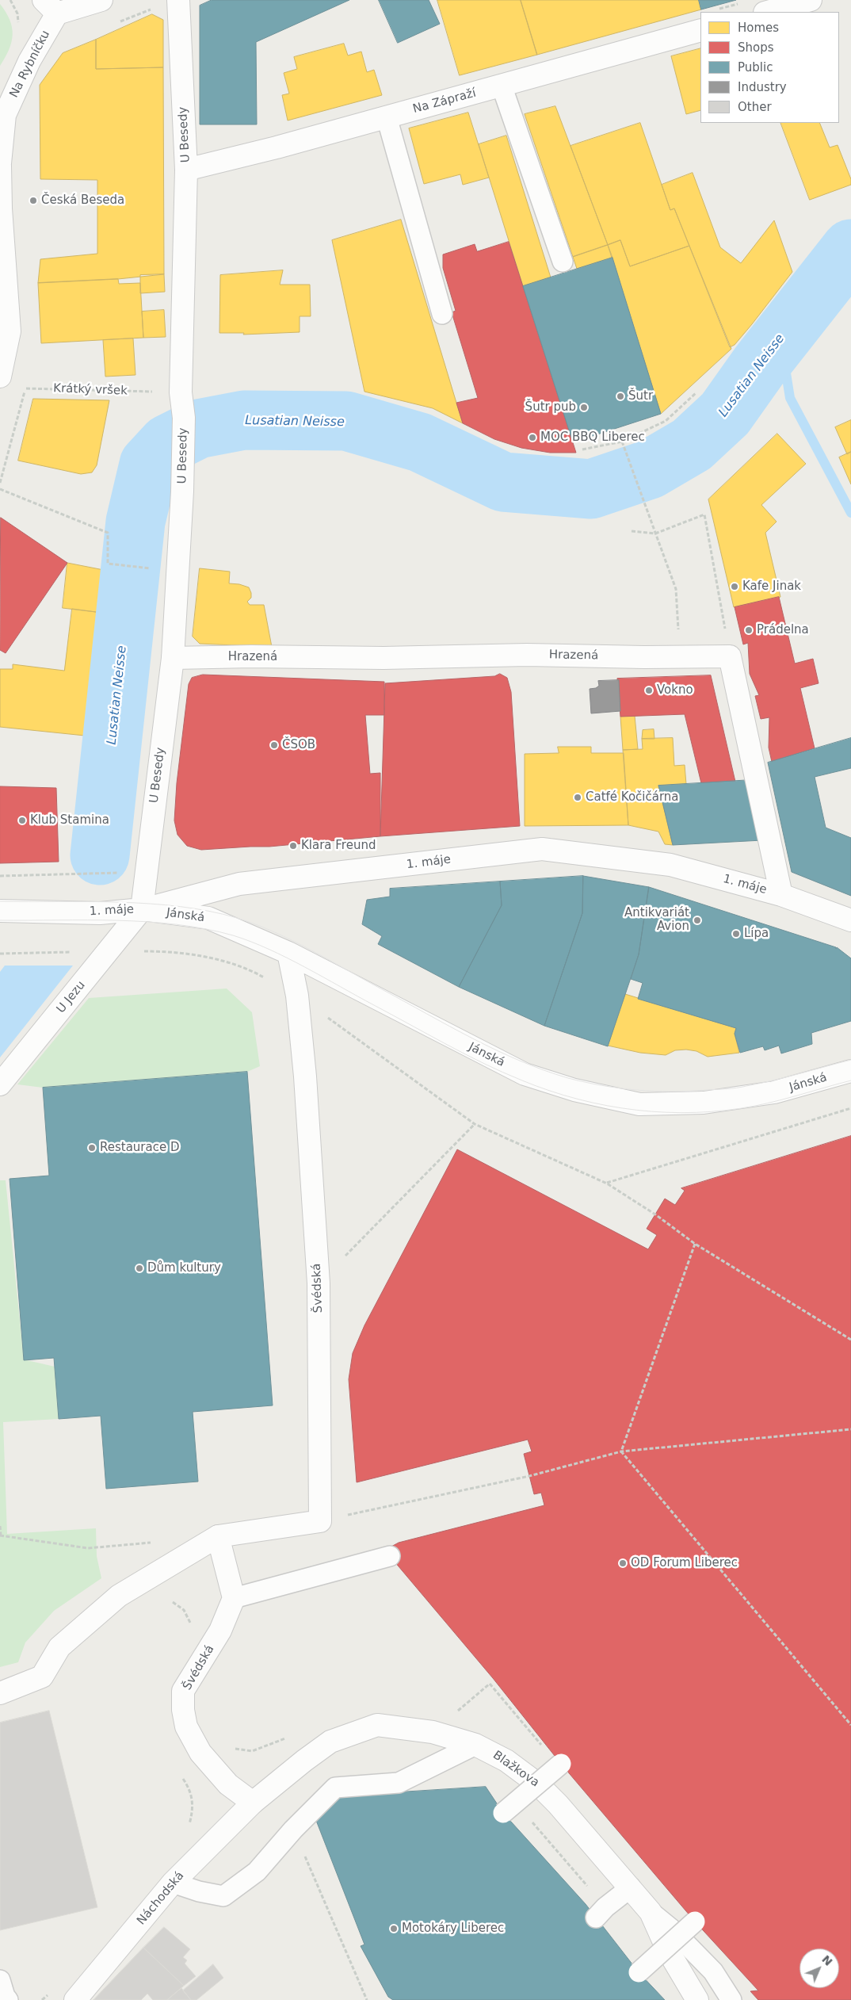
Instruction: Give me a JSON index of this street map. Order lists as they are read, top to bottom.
{
  "streets": {
    "street": [
      "Na Rybníčku",
      "Na Zápraží",
      "U Besedy",
      "Hrazená",
      "1. máje",
      "Jánská",
      "U Jezu",
      "Švédská",
      "Blažkova",
      "Náchodská"
    ],
    "path": ["Krátký vršek"]
  },
  "crossings": [
    ["Na Zápraží", "U Besedy"],
    ["U Besedy", "Krátký vršek"],
    ["U Besedy", "Hrazená"],
    ["U Besedy", "1. máje"],
    ["U Besedy", "Jánská"],
    ["U Besedy", "U Jezu"],
    ["1. máje", "Jánská"],
    ["1. máje", "U Jezu"],
    ["Jánská", "U Jezu"],
    ["Jánská", "Švédská"],
    ["Švédská", "Blažkova"],
    ["Švédská", "Náchodská"],
    ["Blažkova", "Náchodská"]
  ],
  "water": ["Lusatian Neisse"],
  "places": [
    "Česká Beseda",
    "Šutr",
    "Šutr pub",
    "MOC BBQ Liberec",
    "Kafe Jinak",
    "Prádelna",
    "Vokno",
    "ČSOB",
    "Catfé Kočičárna",
    "Klub Stamina",
    "Klara Freund",
    "Antikvariát Avion",
    "Lípa",
    "Restaurace D",
    "Dům kultury",
    "OD Forum Liberec",
    "Motokáry Liberec"
  ],
  "legend": [
    "Homes",
    "Shops",
    "Public",
    "Industry",
    "Other"
  ],
  "north": "top right"
}
